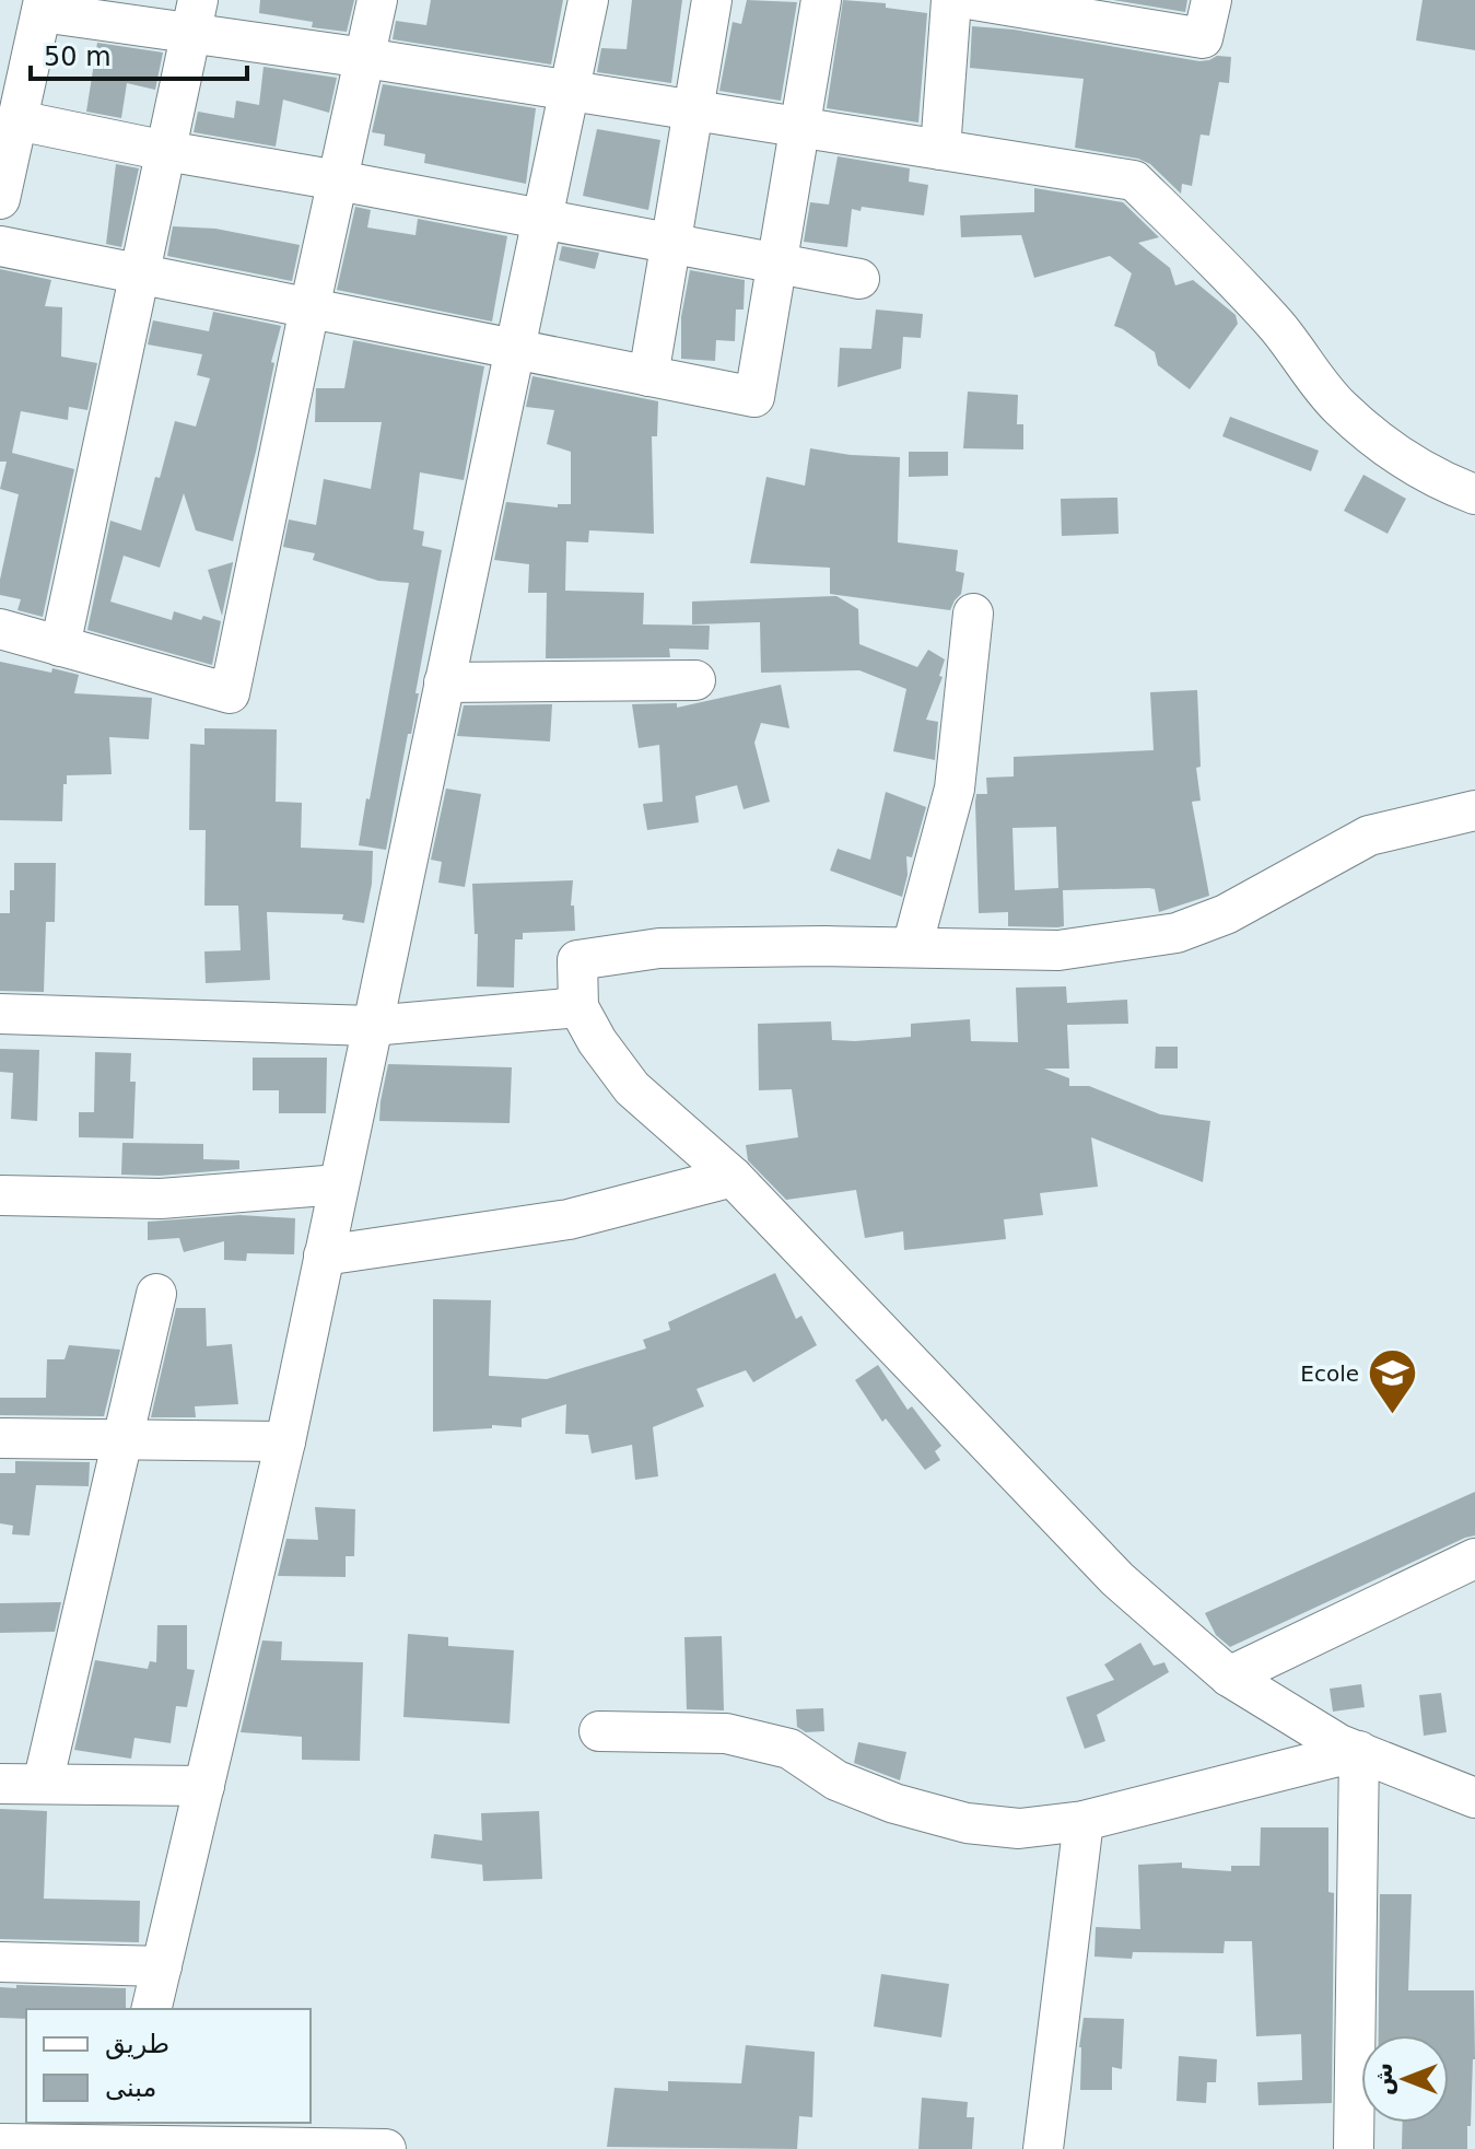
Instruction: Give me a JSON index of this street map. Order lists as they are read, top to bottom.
{
  "places": {
    "school or university": ["Ecole"]
  },
  "legend": ["طريق", "مبنى"],
  "scale_bar": "50 m",
  "north": "left"
}
